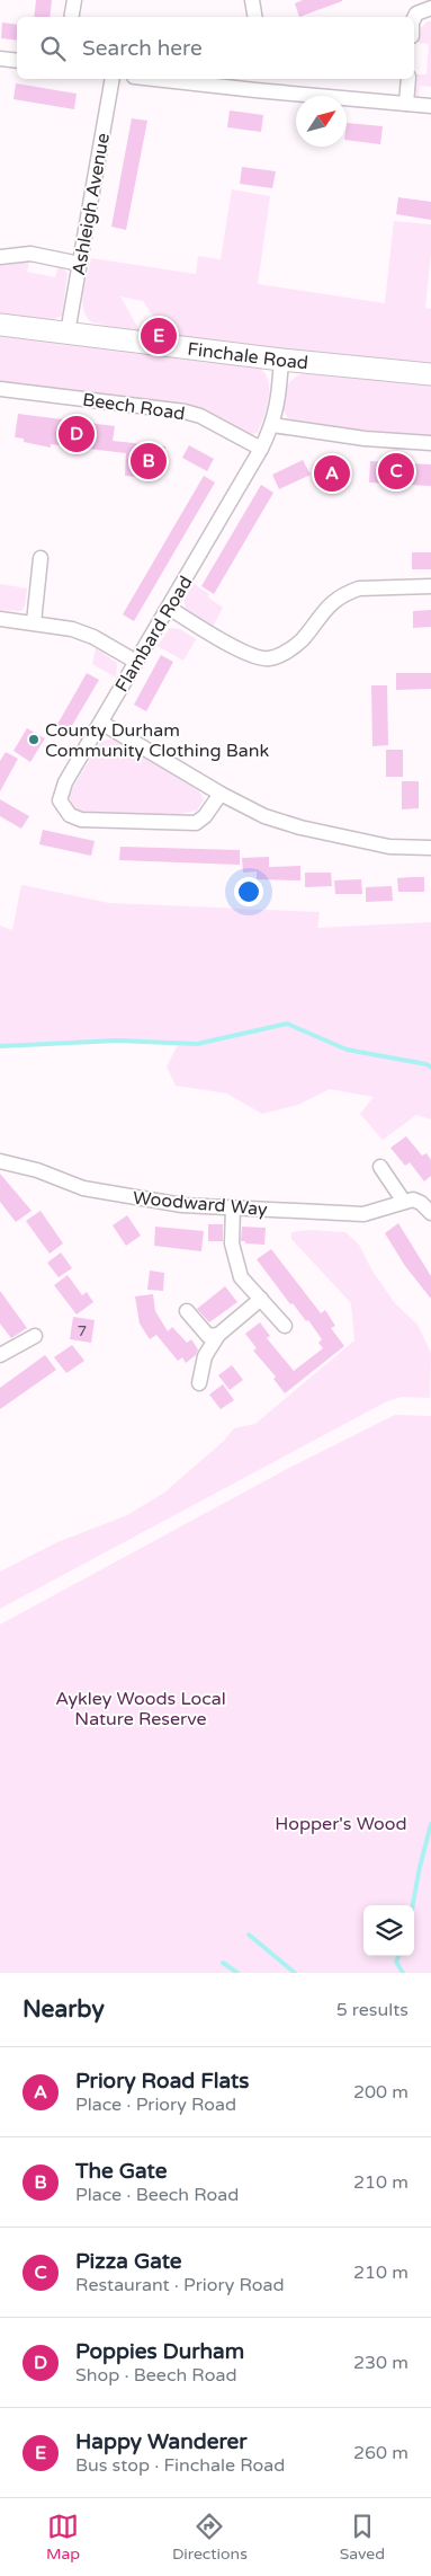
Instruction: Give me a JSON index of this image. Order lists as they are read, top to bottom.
{
  "streets": {
    "street": [
      "Ashleigh Avenue",
      "Finchale Road",
      "Beech Road",
      "Flambard Road",
      "Woodward Way"
    ]
  },
  "crossings": [
    ["Ashleigh Avenue", "Finchale Road"],
    ["Finchale Road", "Flambard Road"],
    ["Beech Road", "Flambard Road"]
  ],
  "parks": ["Aykley Woods Local Nature Reserve", "Hopper's Wood"],
  "places": ["County Durham Community Clothing Bank"],
  "house_numbers": ["7"],
  "north": "top right",
  "page": {
    "search": "Search here",
    "pins": [
      "E",
      "D",
      "B",
      "C",
      "A"
    ],
    "heading": ["Nearby", "5 results"],
    "list": [
      {
        "mark": "A",
        "name": "Priory Road Flats",
        "note": "Place · Priory Road",
        "value": "200 m"
      },
      {
        "mark": "B",
        "name": "The Gate",
        "note": "Place · Beech Road",
        "value": "210 m"
      },
      {
        "mark": "C",
        "name": "Pizza Gate",
        "note": "Restaurant · Priory Road",
        "value": "210 m"
      },
      {
        "mark": "D",
        "name": "Poppies Durham",
        "note": "Shop · Beech Road",
        "value": "230 m"
      },
      {
        "mark": "E",
        "name": "Happy Wanderer",
        "note": "Bus stop · Finchale Road",
        "value": "260 m"
      }
    ],
    "nav": ["Map", "Directions", "Saved"]
  }
}
